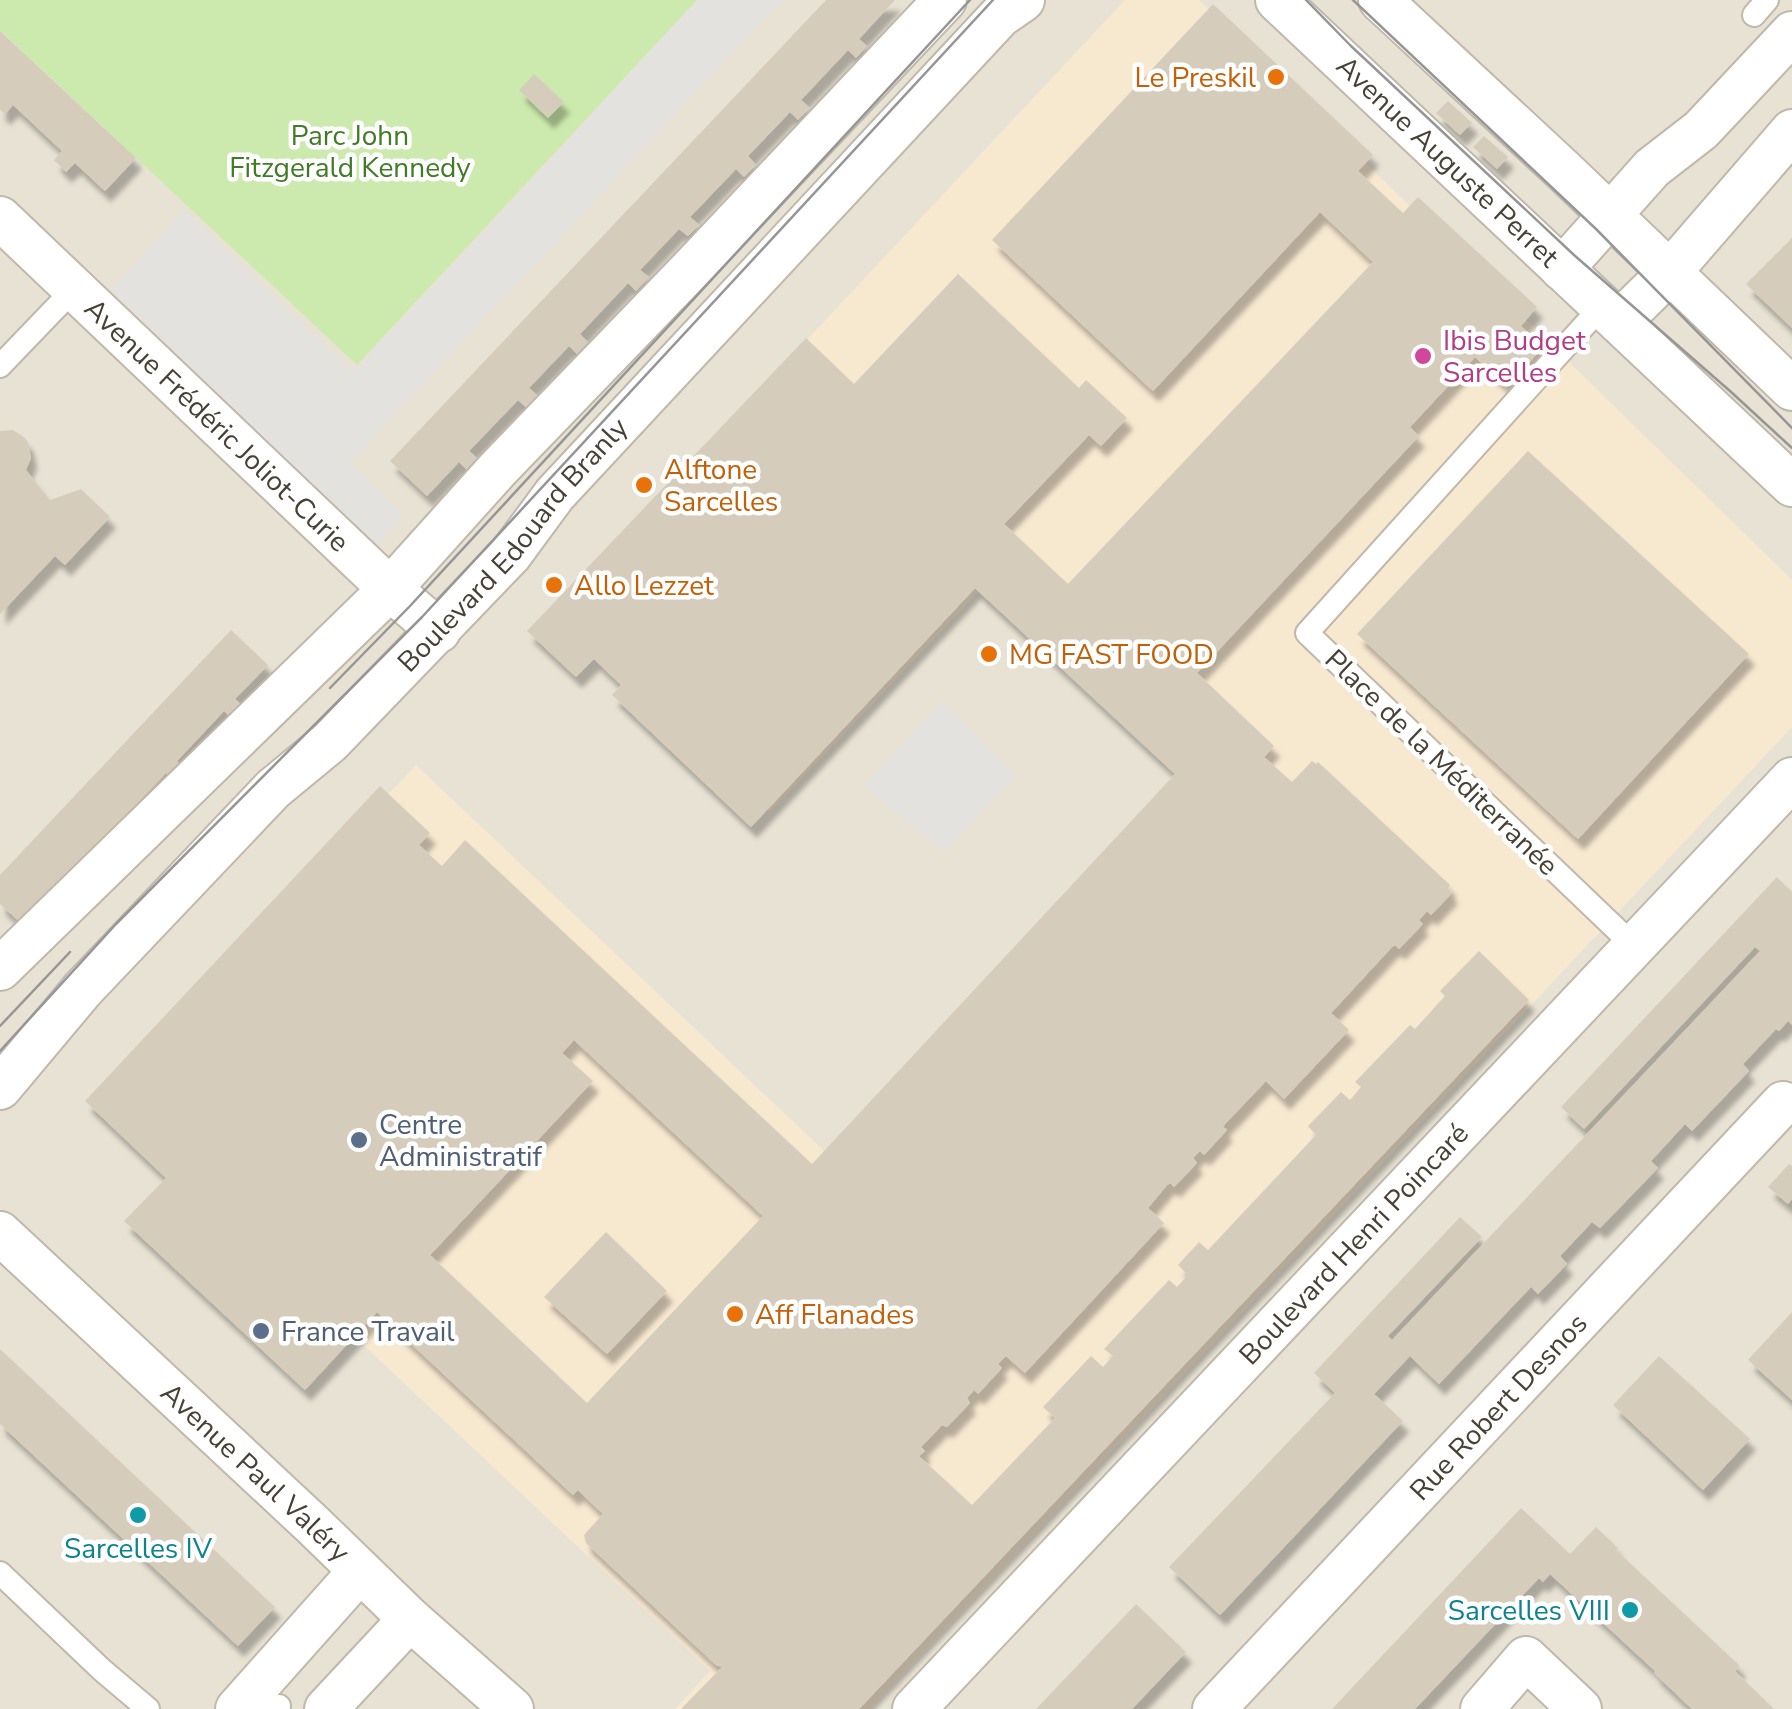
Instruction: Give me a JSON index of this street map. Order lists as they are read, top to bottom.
{
  "streets": {
    "street": [
      "Avenue Auguste Perret",
      "Avenue Frédéric Joliot-Curie",
      "Boulevard Edouard Branly",
      "Boulevard Henri Poincaré",
      "Rue Robert Desnos",
      "Avenue Paul Valéry"
    ],
    "lane": ["Place de la Méditerranée"]
  },
  "crossings": [
    ["Avenue Auguste Perret", "Place de la Méditerranée"],
    ["Avenue Frédéric Joliot-Curie", "Boulevard Edouard Branly"],
    ["Place de la Méditerranée", "Boulevard Henri Poincaré"]
  ],
  "parks": ["Parc John Fitzgerald Kennedy"],
  "places": [
    "Le Preskil",
    "Ibis Budget Sarcelles",
    "Alftone Sarcelles",
    "Allo Lezzet",
    "MG FAST FOOD",
    "Centre Administratif",
    "Aff Flanades",
    "France Travail",
    "Sarcelles IV",
    "Sarcelles VIII"
  ]
}
